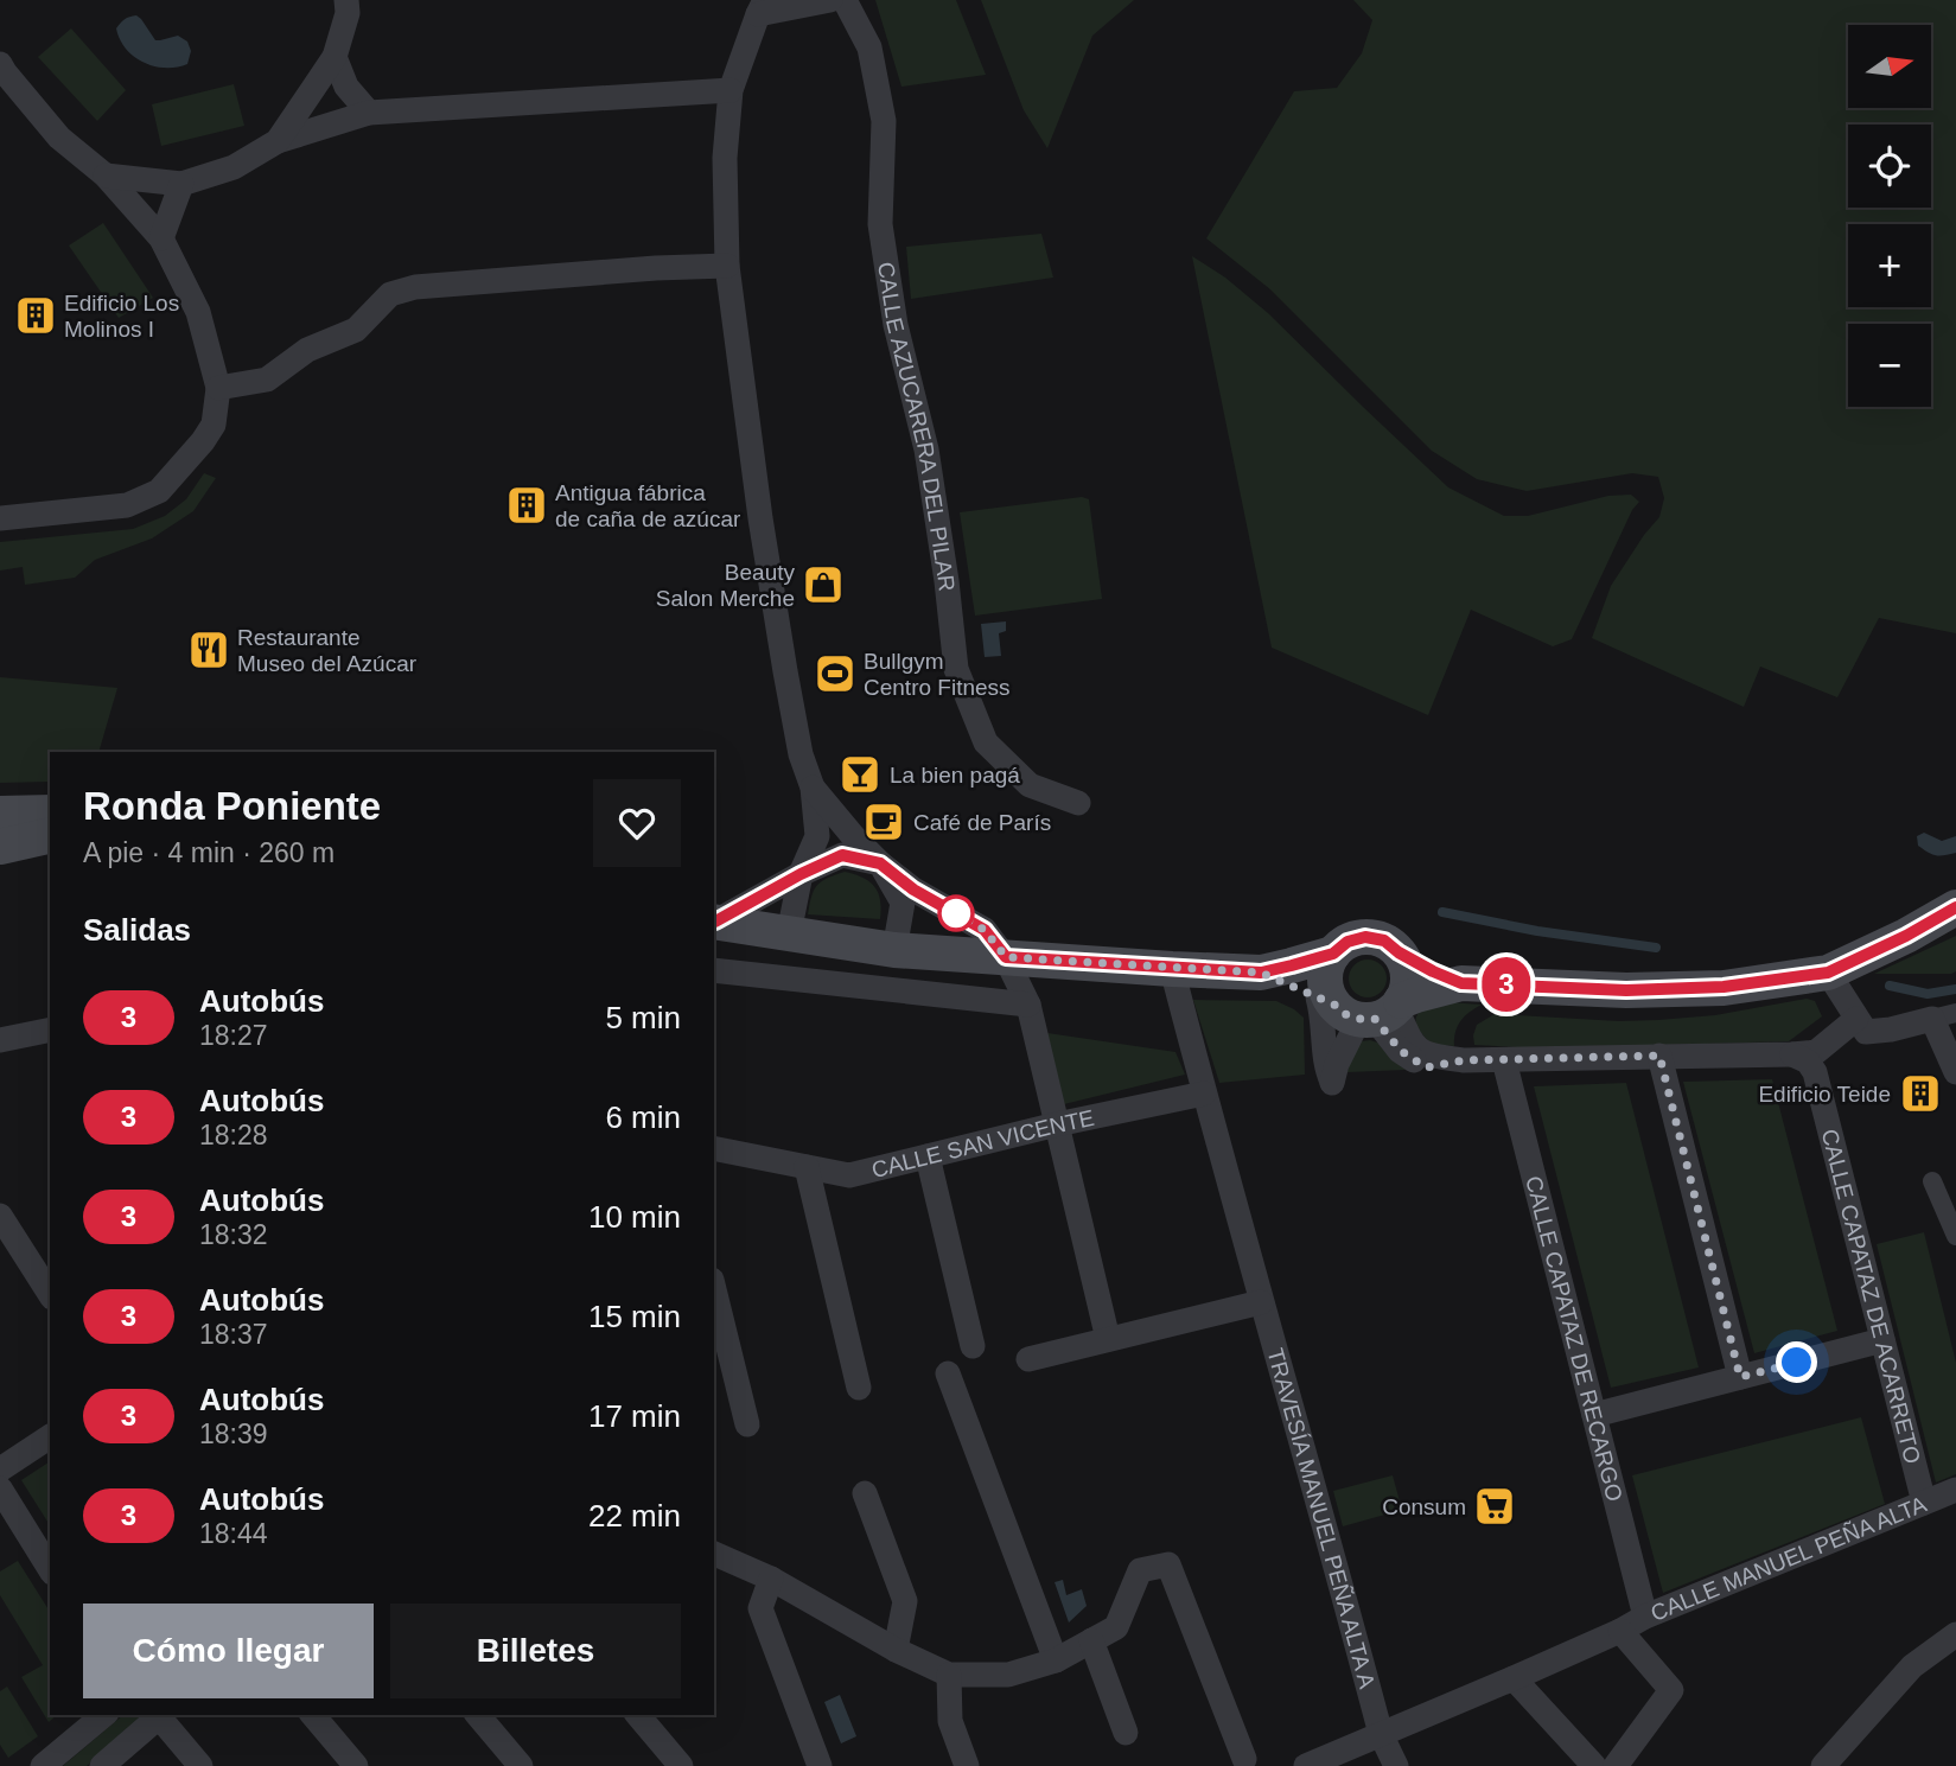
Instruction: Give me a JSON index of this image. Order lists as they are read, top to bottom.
{
  "streets": {
    "street": [
      "CALLE AZUCARERA DEL PILAR",
      "CALLE SAN VICENTE",
      "CALLE CAPATAZ DE ACARRETO",
      "CALLE CAPATAZ DE RECARGO",
      "TRAVESÍA MANUEL PEÑA ALTA A",
      "CALLE MANUEL PEÑA ALTA"
    ]
  },
  "crossings": [
    ["CALLE SAN VICENTE", "TRAVESÍA MANUEL PEÑA ALTA A"],
    ["CALLE CAPATAZ DE ACARRETO", "CALLE MANUEL PEÑA ALTA"],
    ["CALLE CAPATAZ DE RECARGO", "CALLE MANUEL PEÑA ALTA"],
    ["TRAVESÍA MANUEL PEÑA ALTA A", "CALLE MANUEL PEÑA ALTA"]
  ],
  "places": {
    "building": ["Edificio Los Molinos I", "Antigua fábrica de caña de azúcar", "Edificio Teide"],
    "shop": ["Beauty Salon Merche"],
    "restaurant": ["Restaurante Museo del Azúcar"],
    "sports": ["Bullgym Centro Fitness"],
    "bar": ["La bien pagá"],
    "cafe": ["Café de París"],
    "supermarket": ["Consum"]
  },
  "lines": ["bus line 3"],
  "north": "right",
  "page": {
    "on_map": "3",
    "map_buttons": ["+", "−"],
    "heading": [
      ["Ronda Poniente", "A pie · 4 min · 260 m"],
      "Salidas"
    ],
    "list": [
      {
        "mark": "3",
        "name": "Autobús",
        "note": "18:27",
        "value": "5 min"
      },
      {
        "mark": "3",
        "name": "Autobús",
        "note": "18:28",
        "value": "6 min"
      },
      {
        "mark": "3",
        "name": "Autobús",
        "note": "18:32",
        "value": "10 min"
      },
      {
        "mark": "3",
        "name": "Autobús",
        "note": "18:37",
        "value": "15 min"
      },
      {
        "mark": "3",
        "name": "Autobús",
        "note": "18:39",
        "value": "17 min"
      },
      {
        "mark": "3",
        "name": "Autobús",
        "note": "18:44",
        "value": "22 min"
      }
    ],
    "buttons": ["Cómo llegar", "Billetes"]
  }
}
